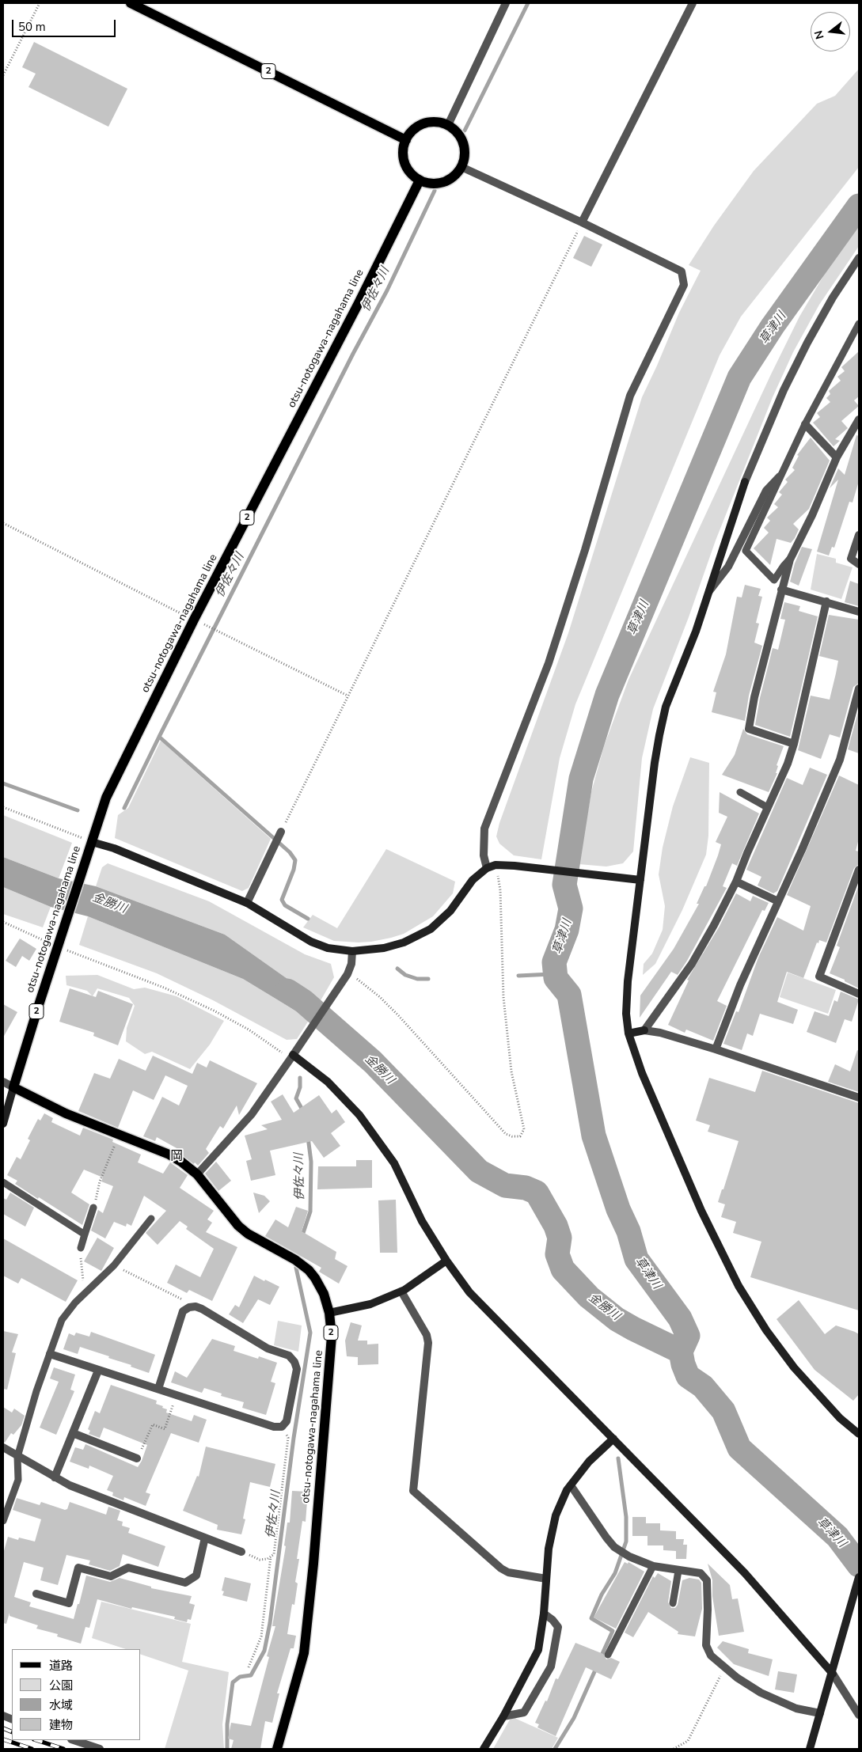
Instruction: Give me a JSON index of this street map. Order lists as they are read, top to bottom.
{
  "streets": {
    "main road": ["2", "otsu-notogawa-nagahama line"]
  },
  "crossings": [
    ["2", "otsu-notogawa-nagahama line"]
  ],
  "districts": ["岡"],
  "water": ["伊佐々川", "草津川", "金勝川"],
  "legend": [
    "道路",
    "公園",
    "水域",
    "建物"
  ],
  "scale_bar": "50 m",
  "north": "left"
}
